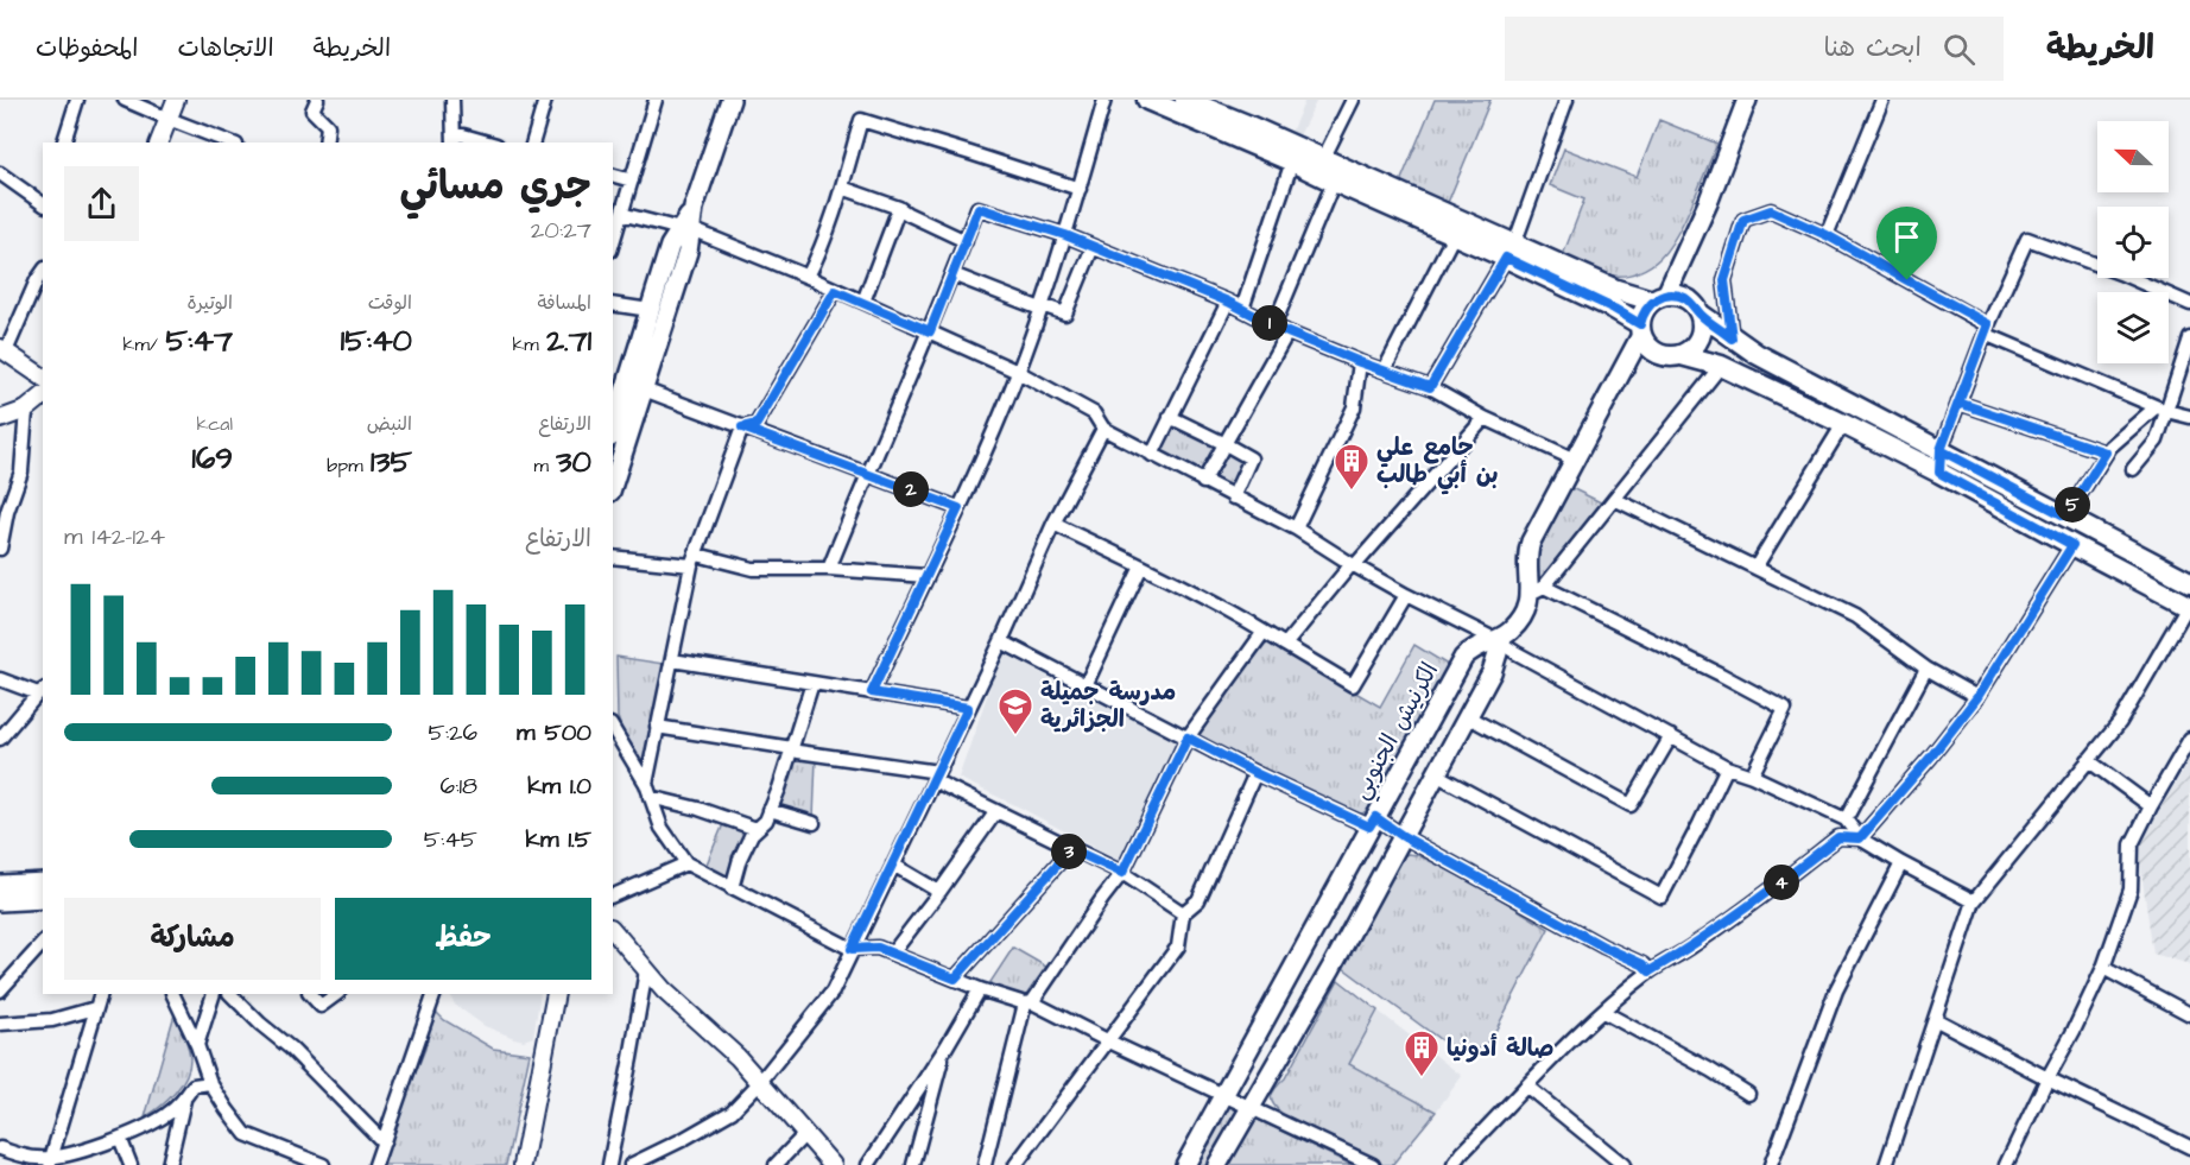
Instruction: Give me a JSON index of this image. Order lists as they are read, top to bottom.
{
  "streets": {
    "main road": ["الكرنيش الجنوبي"]
  },
  "places": {
    "building": ["جامع علي بن أبي طالب", "صالة أدونيا"],
    "school or university": ["مدرسة جميلة الجزائرية"]
  },
  "north": "left",
  "page": {
    "header": "الخريطة",
    "search": "ابحث هنا",
    "nav": ["الخريطة", "الاتجاهات", "المحفوظات"],
    "heading": ["جري مسائي", "20:27"],
    "stats": [
      ["المسافة", "2.71 km"],
      ["الوقت", "15:40"],
      ["الوتيرة", "5:47 /km"],
      ["الارتفاع", "30 m"],
      ["النبض", "135 bpm"],
      ["kcal", "169"]
    ],
    "pins": [
      "1",
      "2",
      "5",
      "3",
      "4"
    ],
    "chart": ["الارتفاع", "124–142 m"],
    "list": [
      {
        "name": "500 m",
        "note": "5:26"
      },
      {
        "name": "1.0 km",
        "note": "6:18"
      },
      {
        "name": "1.5 km",
        "note": "5:45"
      }
    ],
    "buttons": ["حفظ", "مشاركة"]
  }
}
